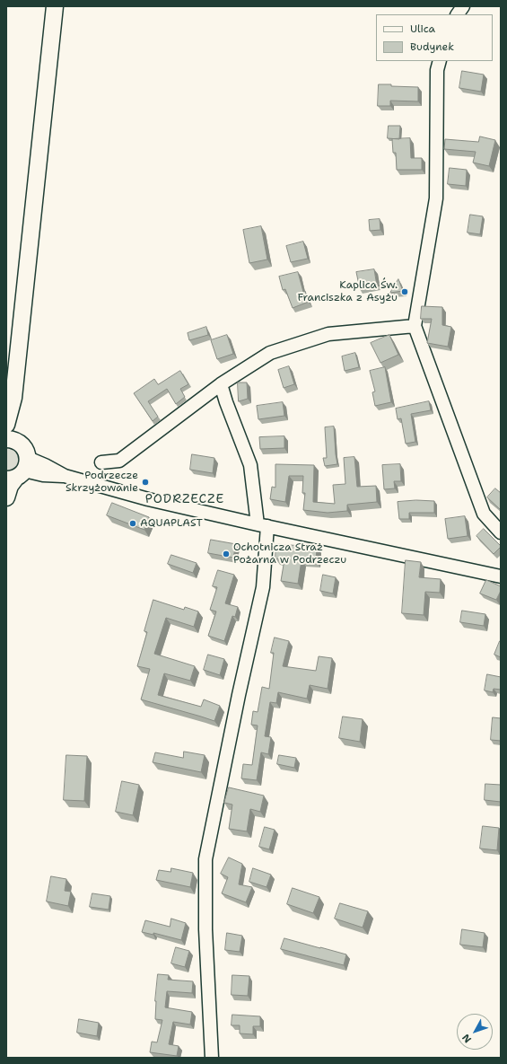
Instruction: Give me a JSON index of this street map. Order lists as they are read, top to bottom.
{
  "districts": ["PODRZECZE"],
  "places": [
    "Kaplica Św. Franciszka z Asyżu",
    "Podrzecze Skrzyżowanie",
    "AQUAPLAST",
    "Ochotnicza Straż Pożarna w Podrzeczu"
  ],
  "legend": ["Ulica", "Budynek"],
  "north": "bottom left"
}
